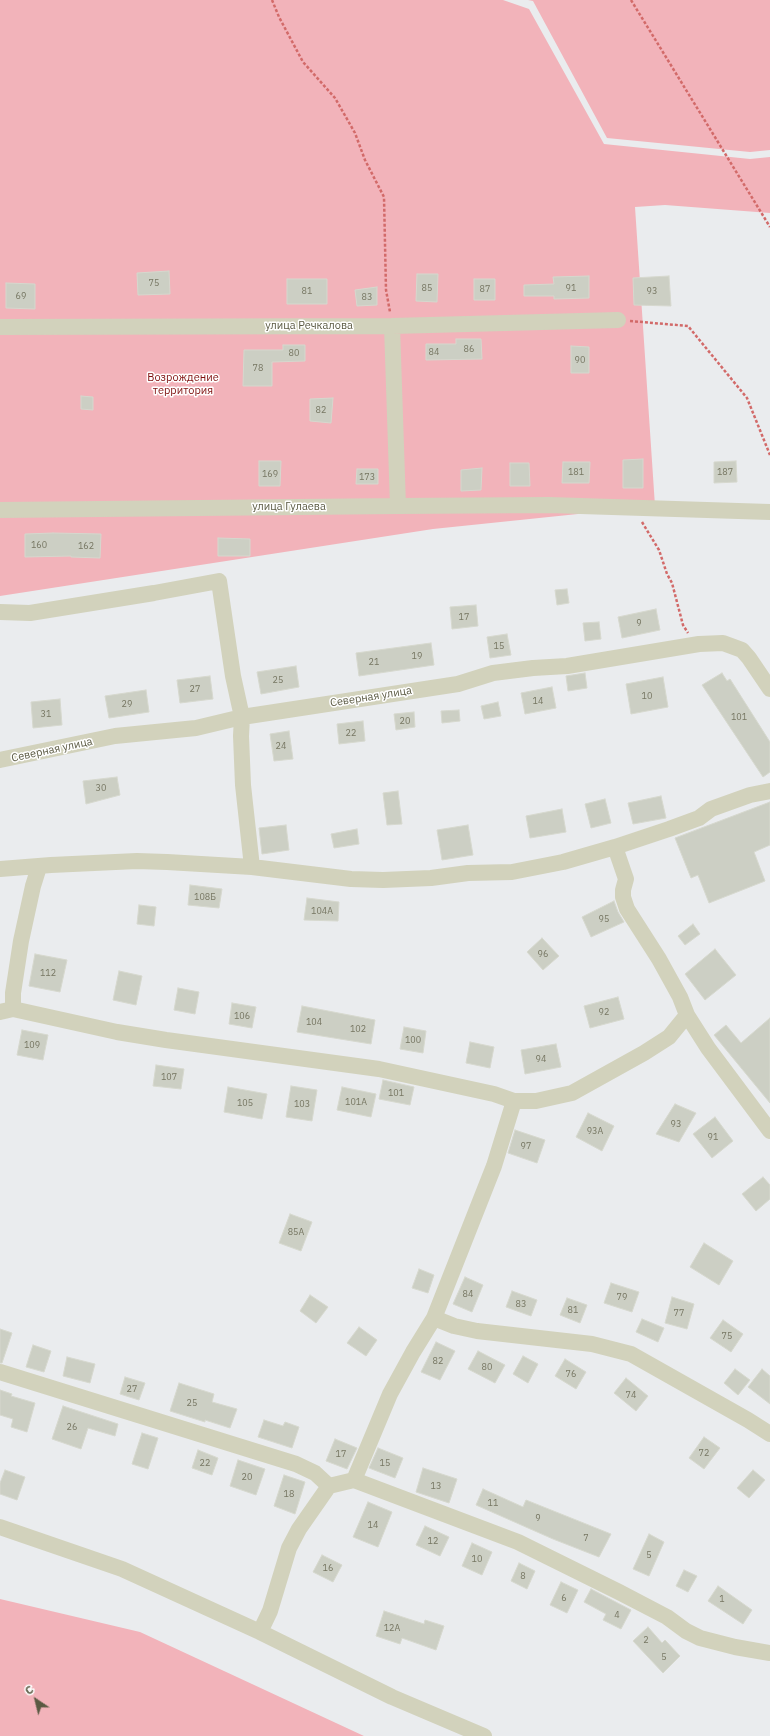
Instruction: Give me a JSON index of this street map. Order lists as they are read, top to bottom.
{
  "streets": {
    "street": ["улица Речкалова", "улица Гулаева", "Северная улица"]
  },
  "parks": ["Возрождение территория"],
  "house_numbers": [
    "75",
    "85",
    "91",
    "87",
    "81",
    "93",
    "69",
    "83",
    "86",
    "84",
    "80",
    "90",
    "78",
    "82",
    "181",
    "187",
    "169",
    "173",
    "160",
    "162",
    "17",
    "9",
    "15",
    "19",
    "21",
    "25",
    "27",
    "10",
    "14",
    "29",
    "31",
    "101",
    "20",
    "22",
    "24",
    "30",
    "108Б",
    "104А",
    "95",
    "96",
    "112",
    "92",
    "106",
    "104",
    "102",
    "100",
    "109",
    "94",
    "107",
    "101",
    "101А",
    "105",
    "103",
    "93",
    "93А",
    "91",
    "97",
    "85А",
    "84",
    "79",
    "83",
    "81",
    "77",
    "75",
    "82",
    "80",
    "76",
    "27",
    "74",
    "25",
    "26",
    "72",
    "17",
    "22",
    "15",
    "20",
    "13",
    "18",
    "11",
    "9",
    "14",
    "7",
    "12",
    "5",
    "10",
    "16",
    "8",
    "6",
    "1",
    "4",
    "12А",
    "2",
    "5"
  ],
  "north": "top left"
}
